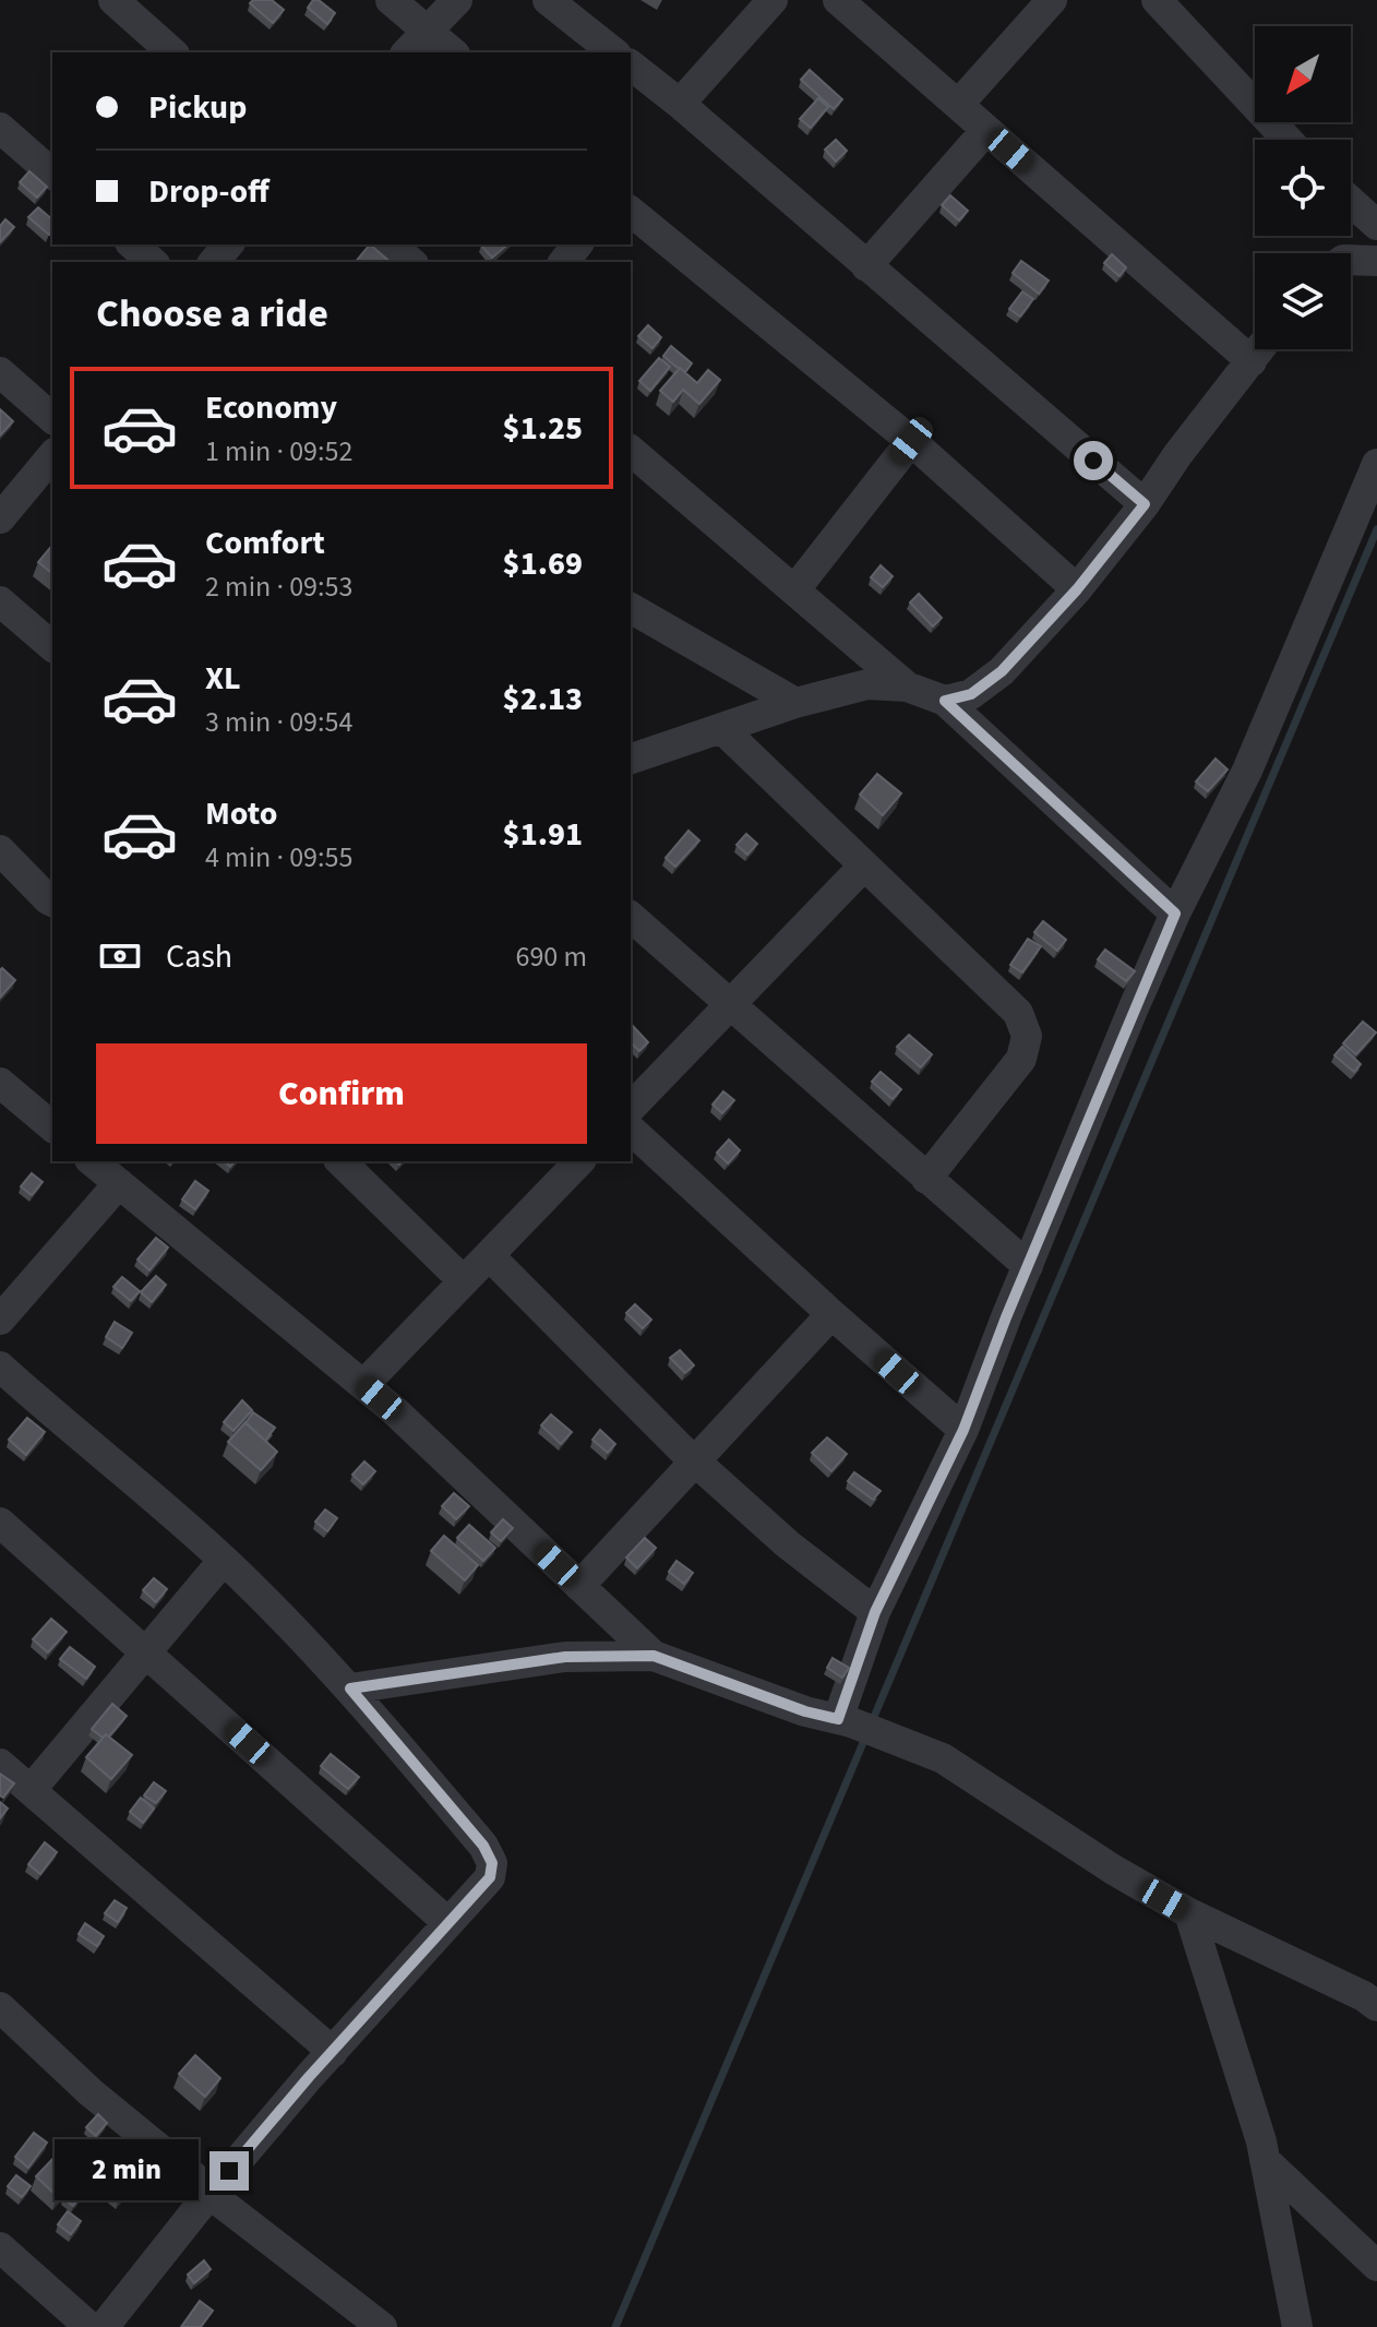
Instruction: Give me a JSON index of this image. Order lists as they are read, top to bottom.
{
  "north": "bottom left",
  "page": {
    "banner": ["Pickup", "Drop-off"],
    "heading": "Choose a ride",
    "list": [
      {
        "name": "Economy",
        "note": "1 min · 09:52",
        "value": "$1.25"
      },
      {
        "name": "Comfort",
        "note": "2 min · 09:53",
        "value": "$1.69"
      },
      {
        "name": "XL",
        "note": "3 min · 09:54",
        "value": "$2.13"
      },
      {
        "name": "Moto",
        "note": "4 min · 09:55",
        "value": "$1.91"
      }
    ],
    "pay": ["Cash", "690 m"],
    "buttons": "Confirm",
    "bubble": "2 min"
  }
}
